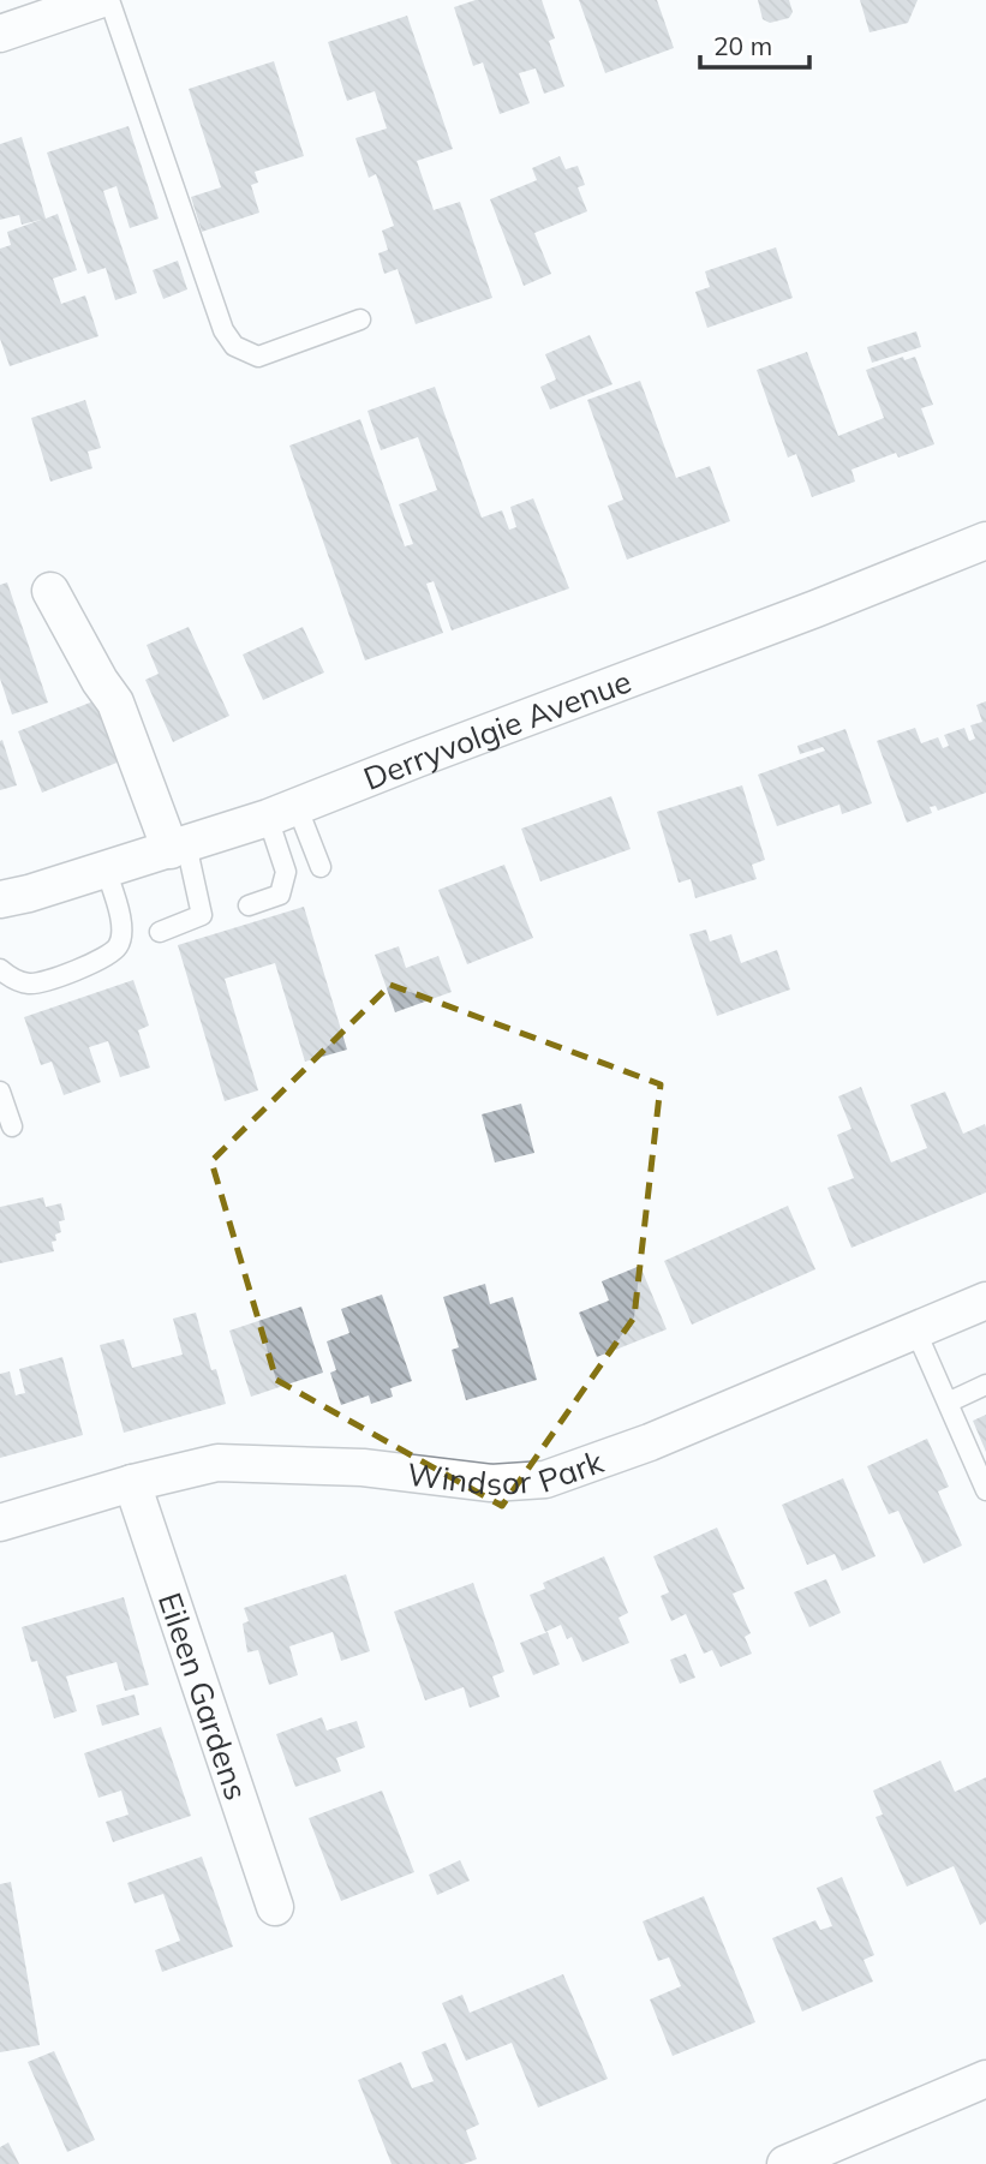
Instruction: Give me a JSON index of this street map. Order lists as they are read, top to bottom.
{
  "streets": {
    "street": ["Derryvolgie Avenue", "Windsor Park", "Eileen Gardens"]
  },
  "crossings": [
    ["Windsor Park", "Eileen Gardens"]
  ],
  "scale_bar": "20 m"
}
